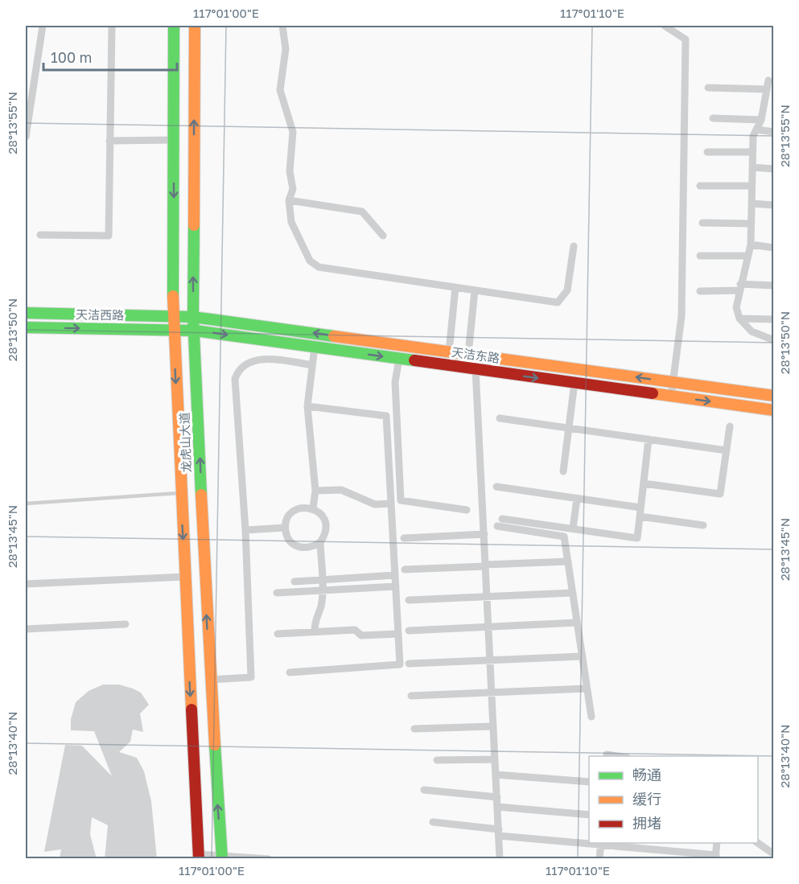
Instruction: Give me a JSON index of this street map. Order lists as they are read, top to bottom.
{
  "streets": {
    "main road": ["天洁西路", "天洁东路", "龙虎山大道"]
  },
  "crossings": [
    ["天洁西路", "天洁东路"],
    ["天洁西路", "龙虎山大道"],
    ["天洁东路", "龙虎山大道"]
  ],
  "legend": ["畅通", "缓行", "拥堵"],
  "scale_bar": "100 m",
  "coordinates": [
    "117°01'00\"E",
    "117°01'10\"E",
    "28°13'55\"N",
    "28°13'50\"N",
    "28°13'45\"N",
    "28°13'40\"N"
  ]
}
